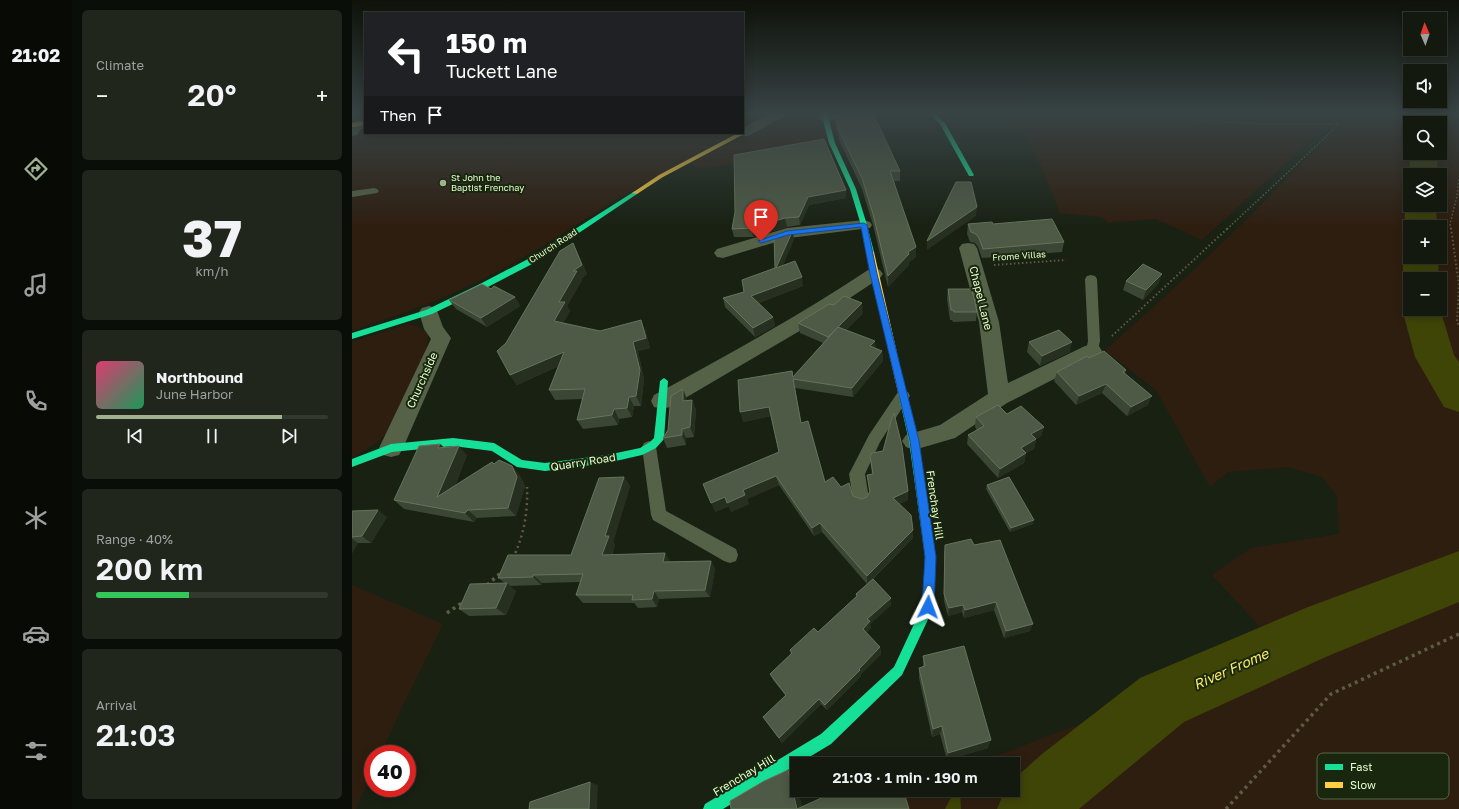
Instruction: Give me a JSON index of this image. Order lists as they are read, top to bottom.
{
  "streets": {
    "street": [
      "Church Road",
      "Chapel Lane",
      "Churchside",
      "Quarry Road",
      "Frenchay Hill"
    ],
    "path": ["Frome Villas"]
  },
  "crossings": [
    ["Church Road", "Churchside"],
    ["Frome Villas", "Chapel Lane"],
    ["Churchside", "Quarry Road"]
  ],
  "water": ["River Frome"],
  "places": ["St John the Baptist Frenchay"],
  "legend": ["Fast", "Slow"],
  "north": "top",
  "page": {
    "tabs": "21:02",
    "tile": [
      "Climate",
      ["37", "km/h"],
      ["Range · 40%", "200 km"],
      ["Arrival", "21:03"]
    ],
    "map_buttons": ["+", "−"],
    "turn": ["150 m", "Tuckett Lane"],
    "heat": ["−", "20°", "+"],
    "then": "Then",
    "song": ["Northbound", "June Harbor"],
    "limit": "40",
    "trip": "21:03 · 1 min · 190 m"
  }
}
